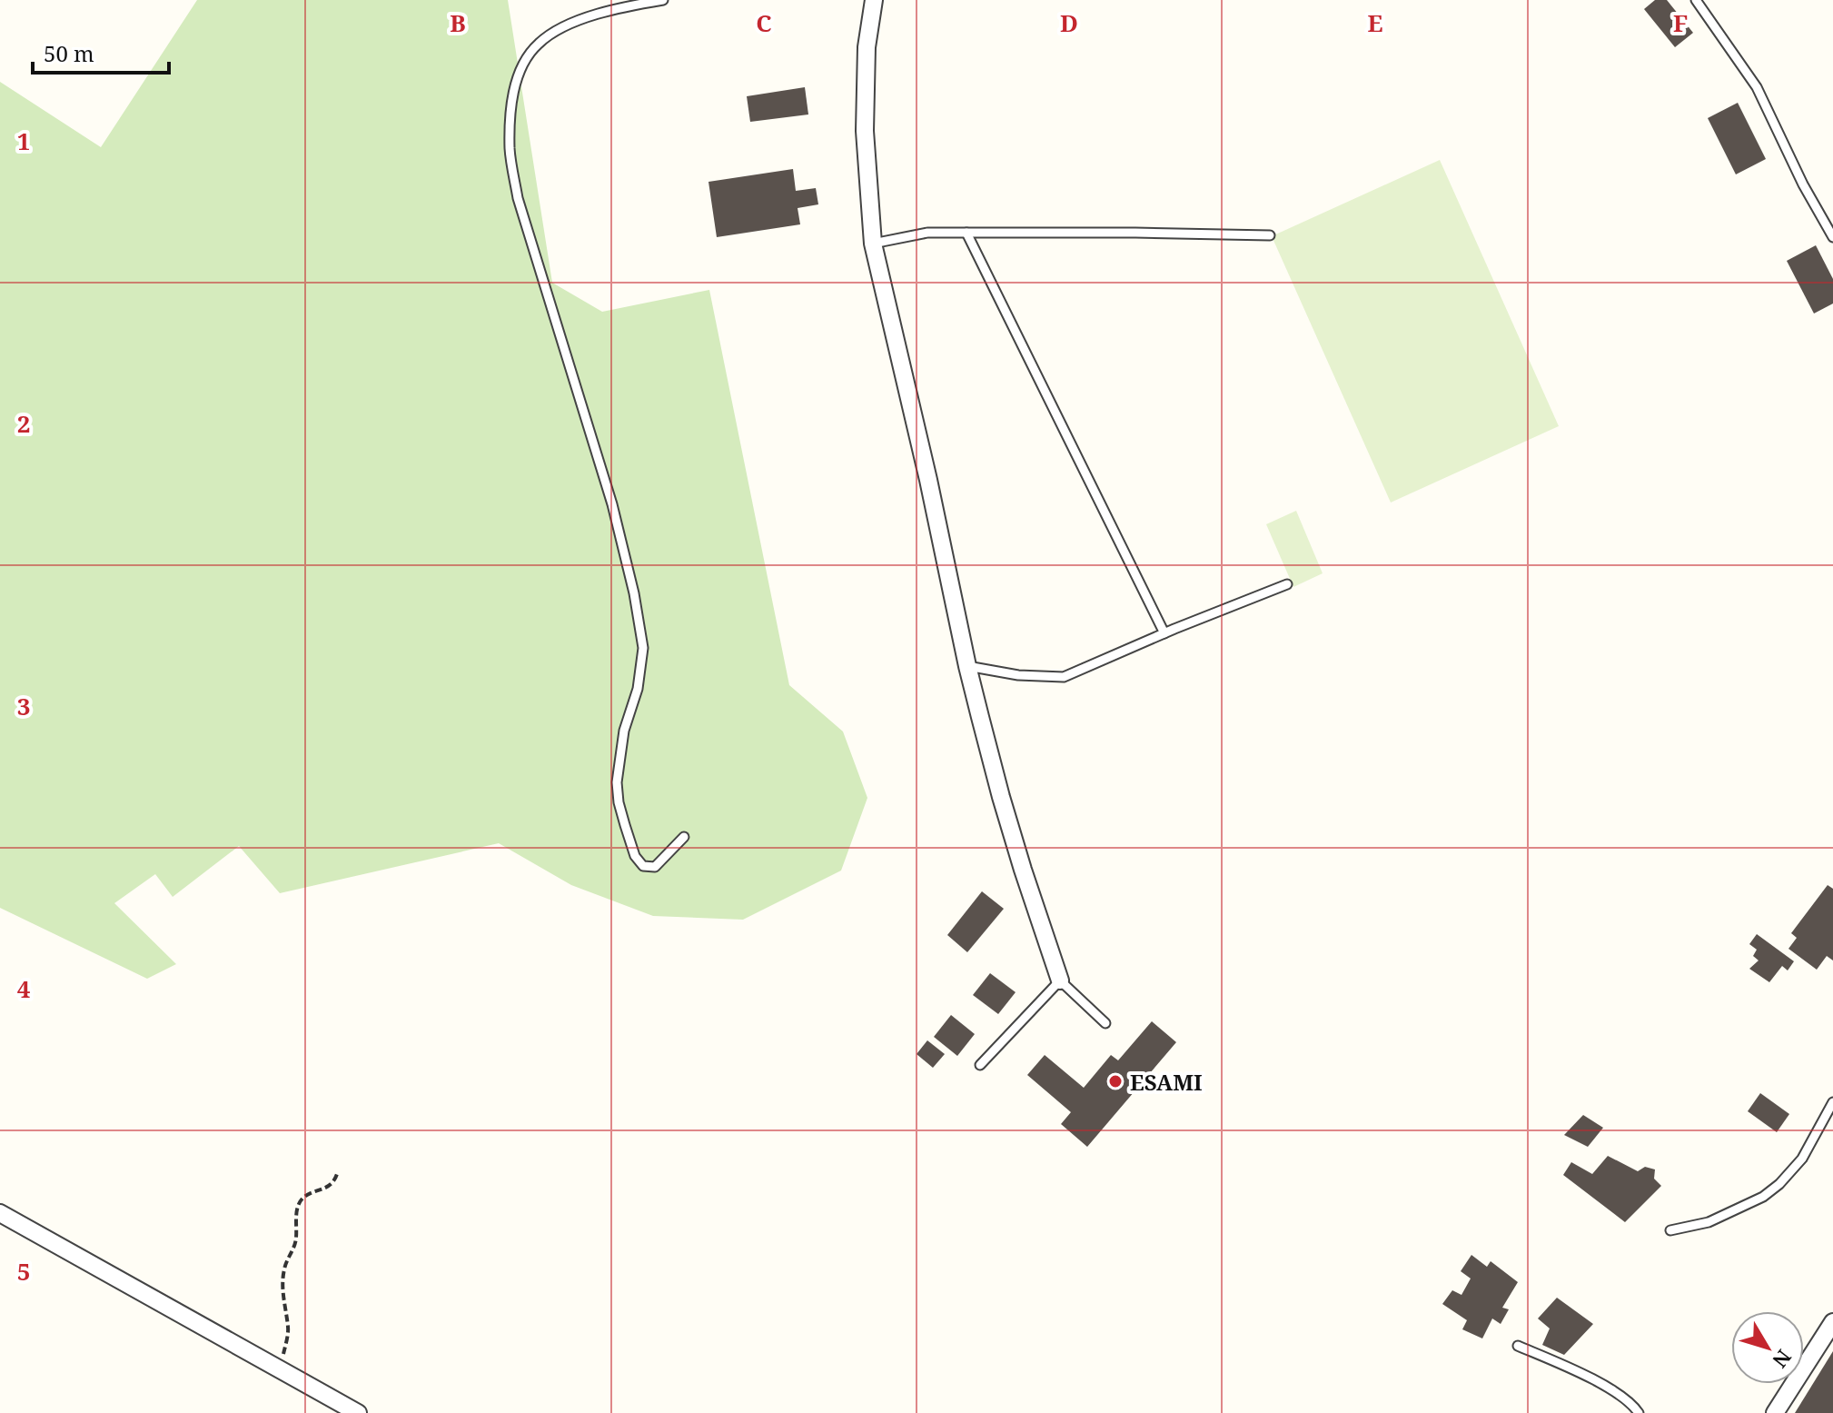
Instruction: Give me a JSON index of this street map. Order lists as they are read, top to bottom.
{
  "places": ["ESAMI"],
  "scale_bar": "50 m",
  "north": "bottom right",
  "grid": {
    "columns": [
      "B",
      "C",
      "D",
      "E",
      "F"
    ],
    "rows": [
      "1",
      "2",
      "3",
      "4",
      "5"
    ]
  }
}
